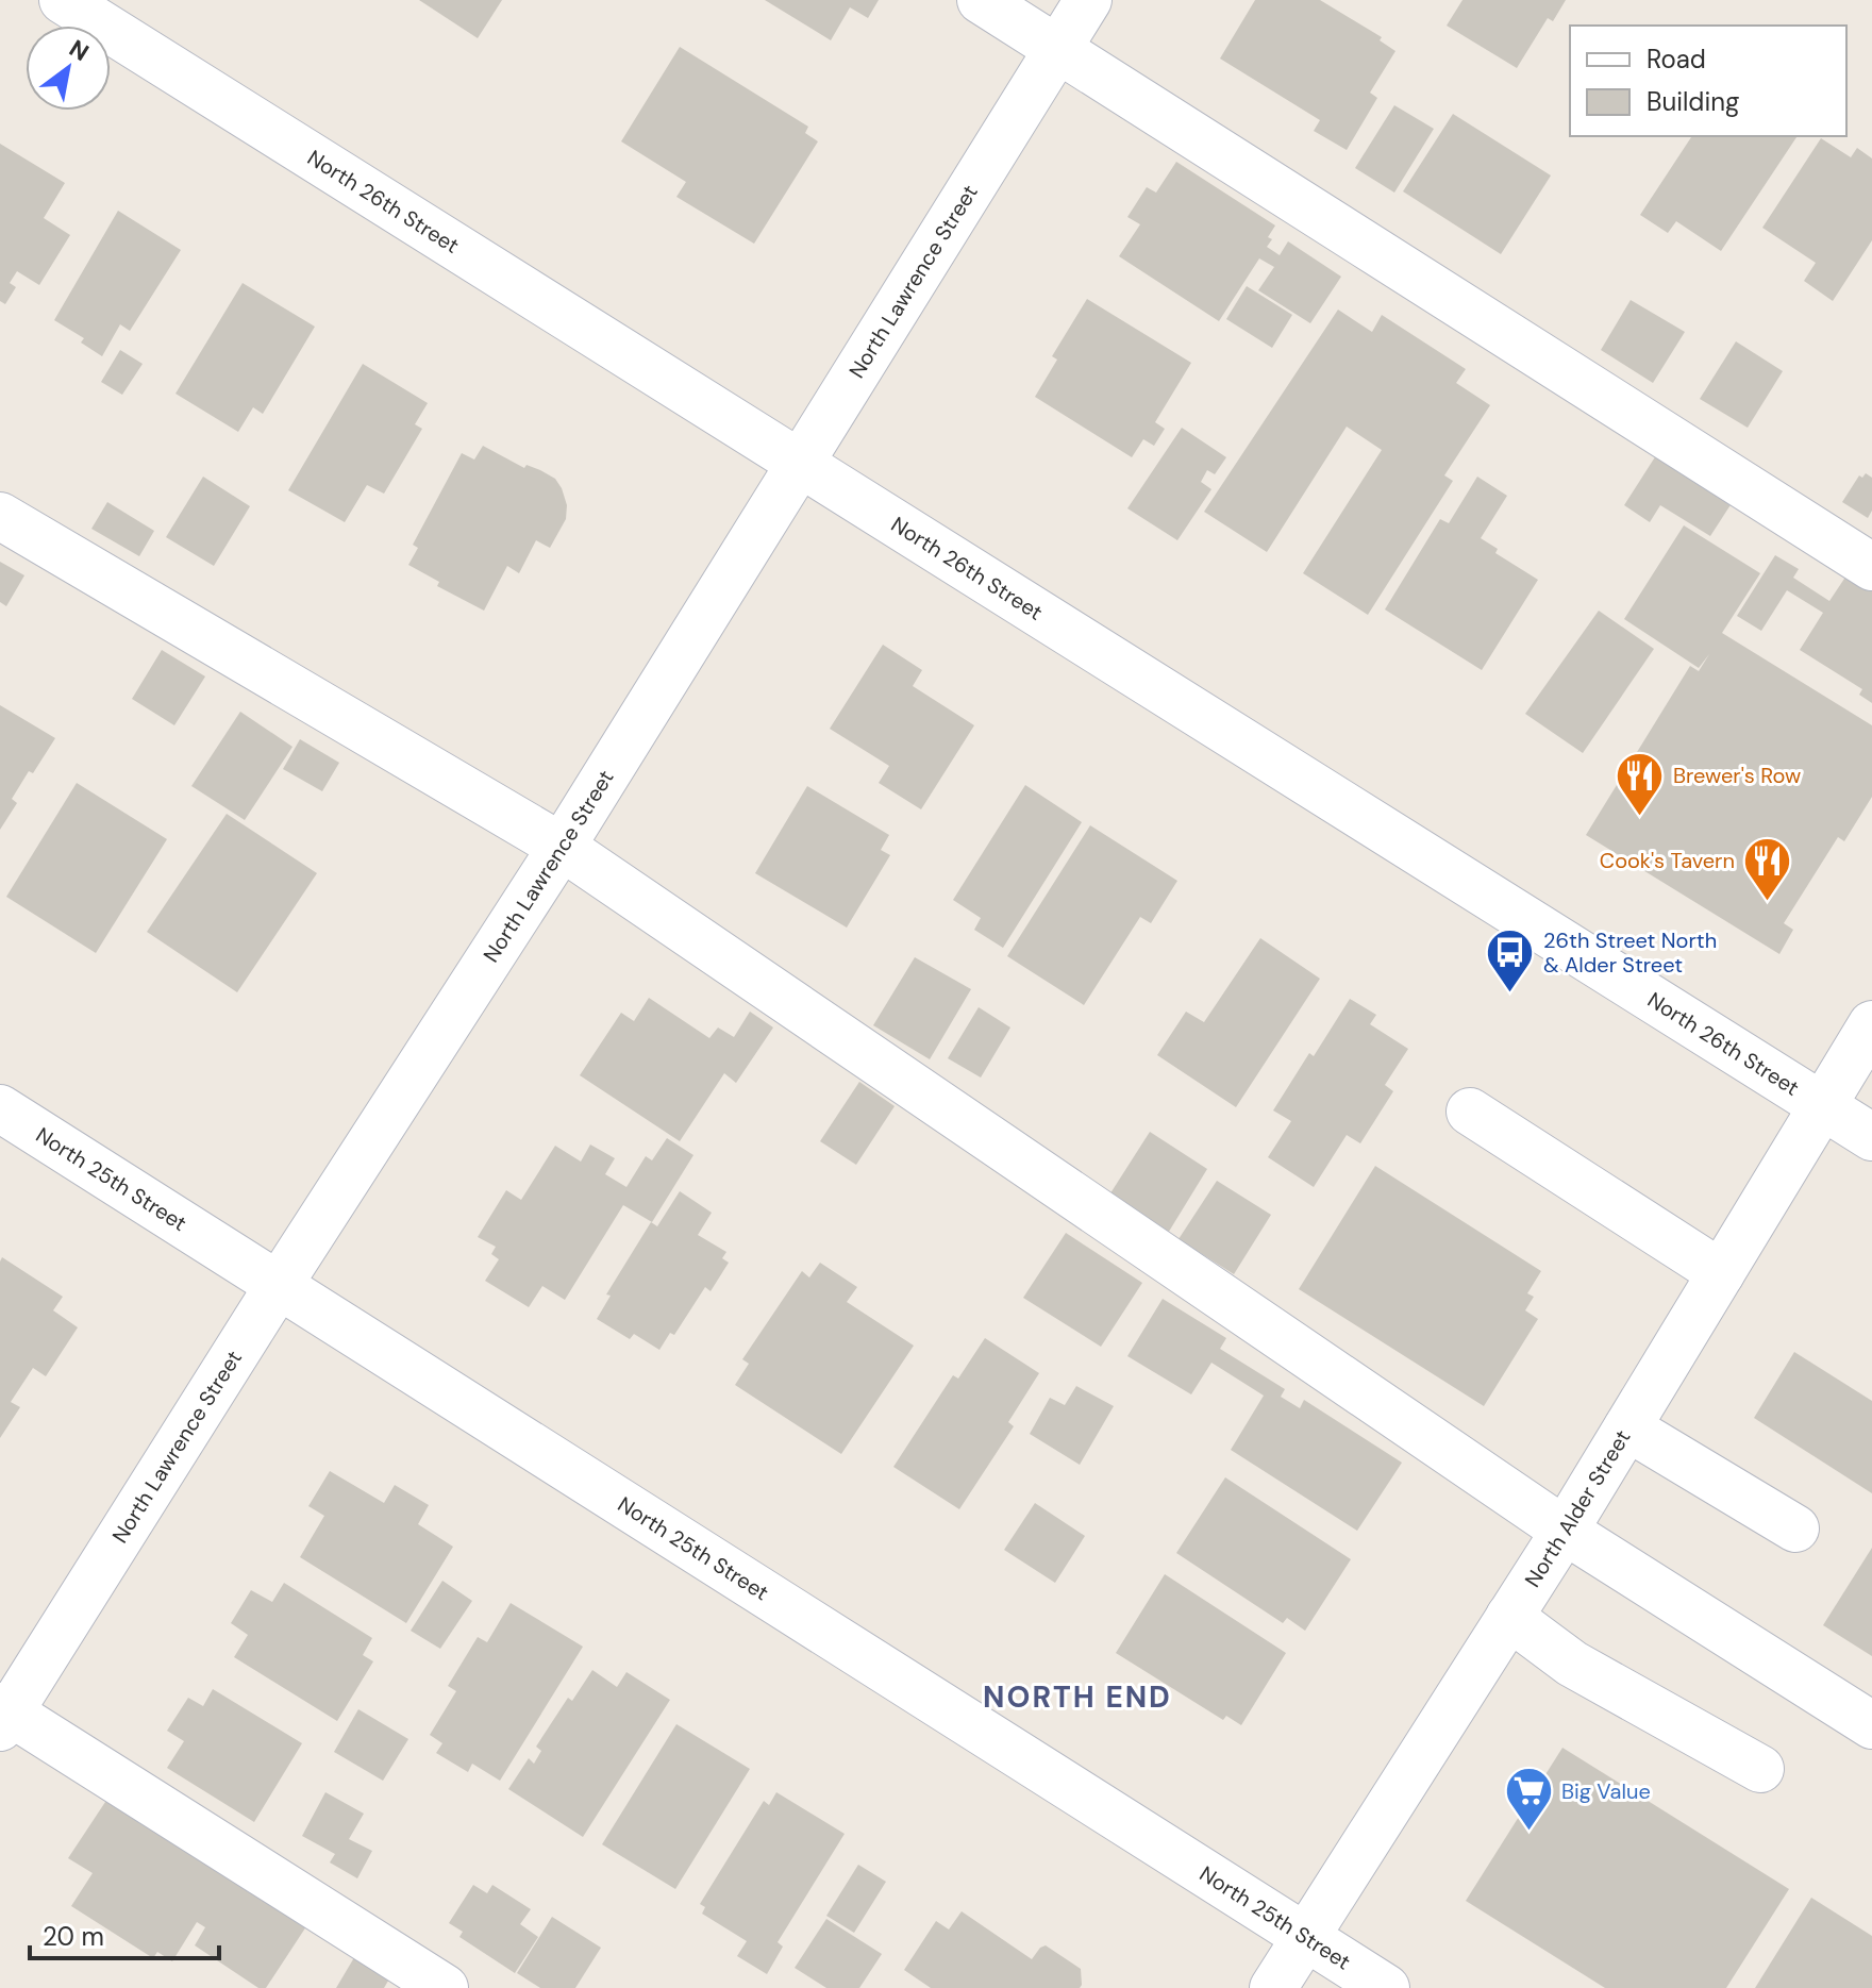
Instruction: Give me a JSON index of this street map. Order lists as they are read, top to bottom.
{
  "streets": {
    "street": [
      "North 26th Street",
      "North Lawrence Street",
      "North 25th Street",
      "North Alder Street"
    ]
  },
  "crossings": [
    ["North 26th Street", "North Lawrence Street"],
    ["North 26th Street", "North Alder Street"],
    ["North Lawrence Street", "North 25th Street"],
    ["North 25th Street", "North Alder Street"]
  ],
  "districts": ["NORTH END"],
  "places": {
    "restaurant": ["Brewer's Row", "Cook's Tavern"],
    "bus stop": ["26th Street North & Alder Street"],
    "supermarket": ["Big Value"]
  },
  "legend": ["Road", "Building"],
  "scale_bar": "20 m",
  "north": "top right"
}
